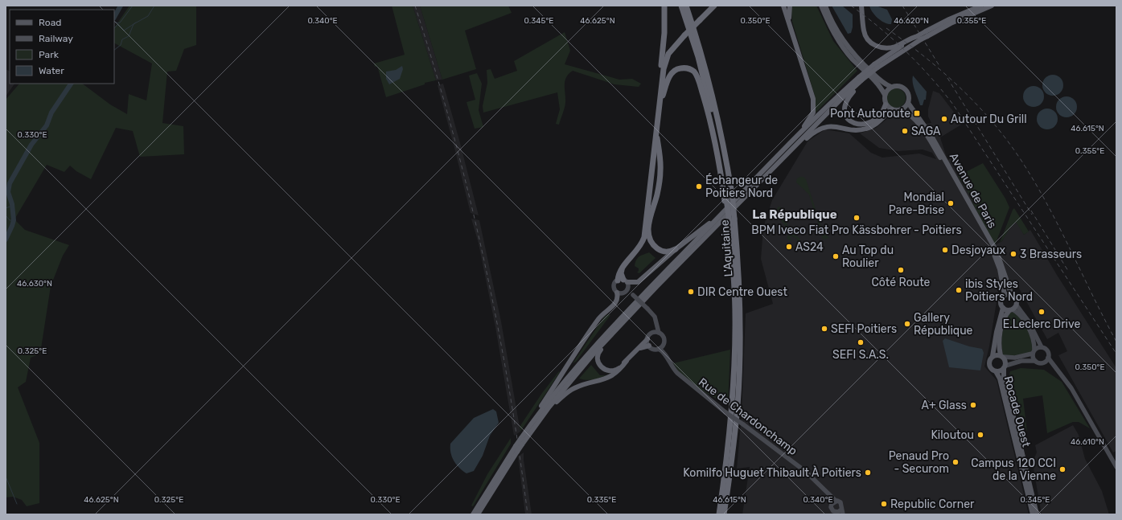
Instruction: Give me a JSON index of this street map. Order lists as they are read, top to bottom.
{
  "streets": {
    "highway": ["L'Aquitaine"],
    "main road": ["Avenue de Paris", "Rocade Ouest", "Rue de Chardonchamp"]
  },
  "districts": ["La République"],
  "places": {
    "transit": ["Pont Autoroute"],
    "other": [
      "Autour Du Grill",
      "SAGA",
      "Échangeur de Poitiers Nord",
      "Mondial Pare-Brise",
      "BPM Iveco Fiat Pro Kässbohrer - Poitiers",
      "AS24",
      "Desjoyaux",
      "3 Brasseurs",
      "Au Top du Roulier",
      "Côté Route",
      "ibis Styles Poitiers Nord",
      "DIR Centre Ouest",
      "E.Leclerc Drive",
      "Gallery République",
      "SEFI Poitiers",
      "SEFI S.A.S.",
      "A+ Glass",
      "Kiloutou",
      "Penaud Pro - Securom",
      "Campus 120 CCI de la Vienne",
      "Komilfo Huguet Thibault À Poitiers",
      "Republic Corner"
    ]
  },
  "legend": [
    "Road",
    "Railway",
    "Park",
    "Water"
  ],
  "coordinates": [
    "0.350°E",
    "0.340°E",
    "0.345°E",
    "0.355°E",
    "46.625°N",
    "46.620°N",
    "46.615°N",
    "0.330°E",
    "46.630°N",
    "0.325°E",
    "46.610°N",
    "0.335°E"
  ]
}
